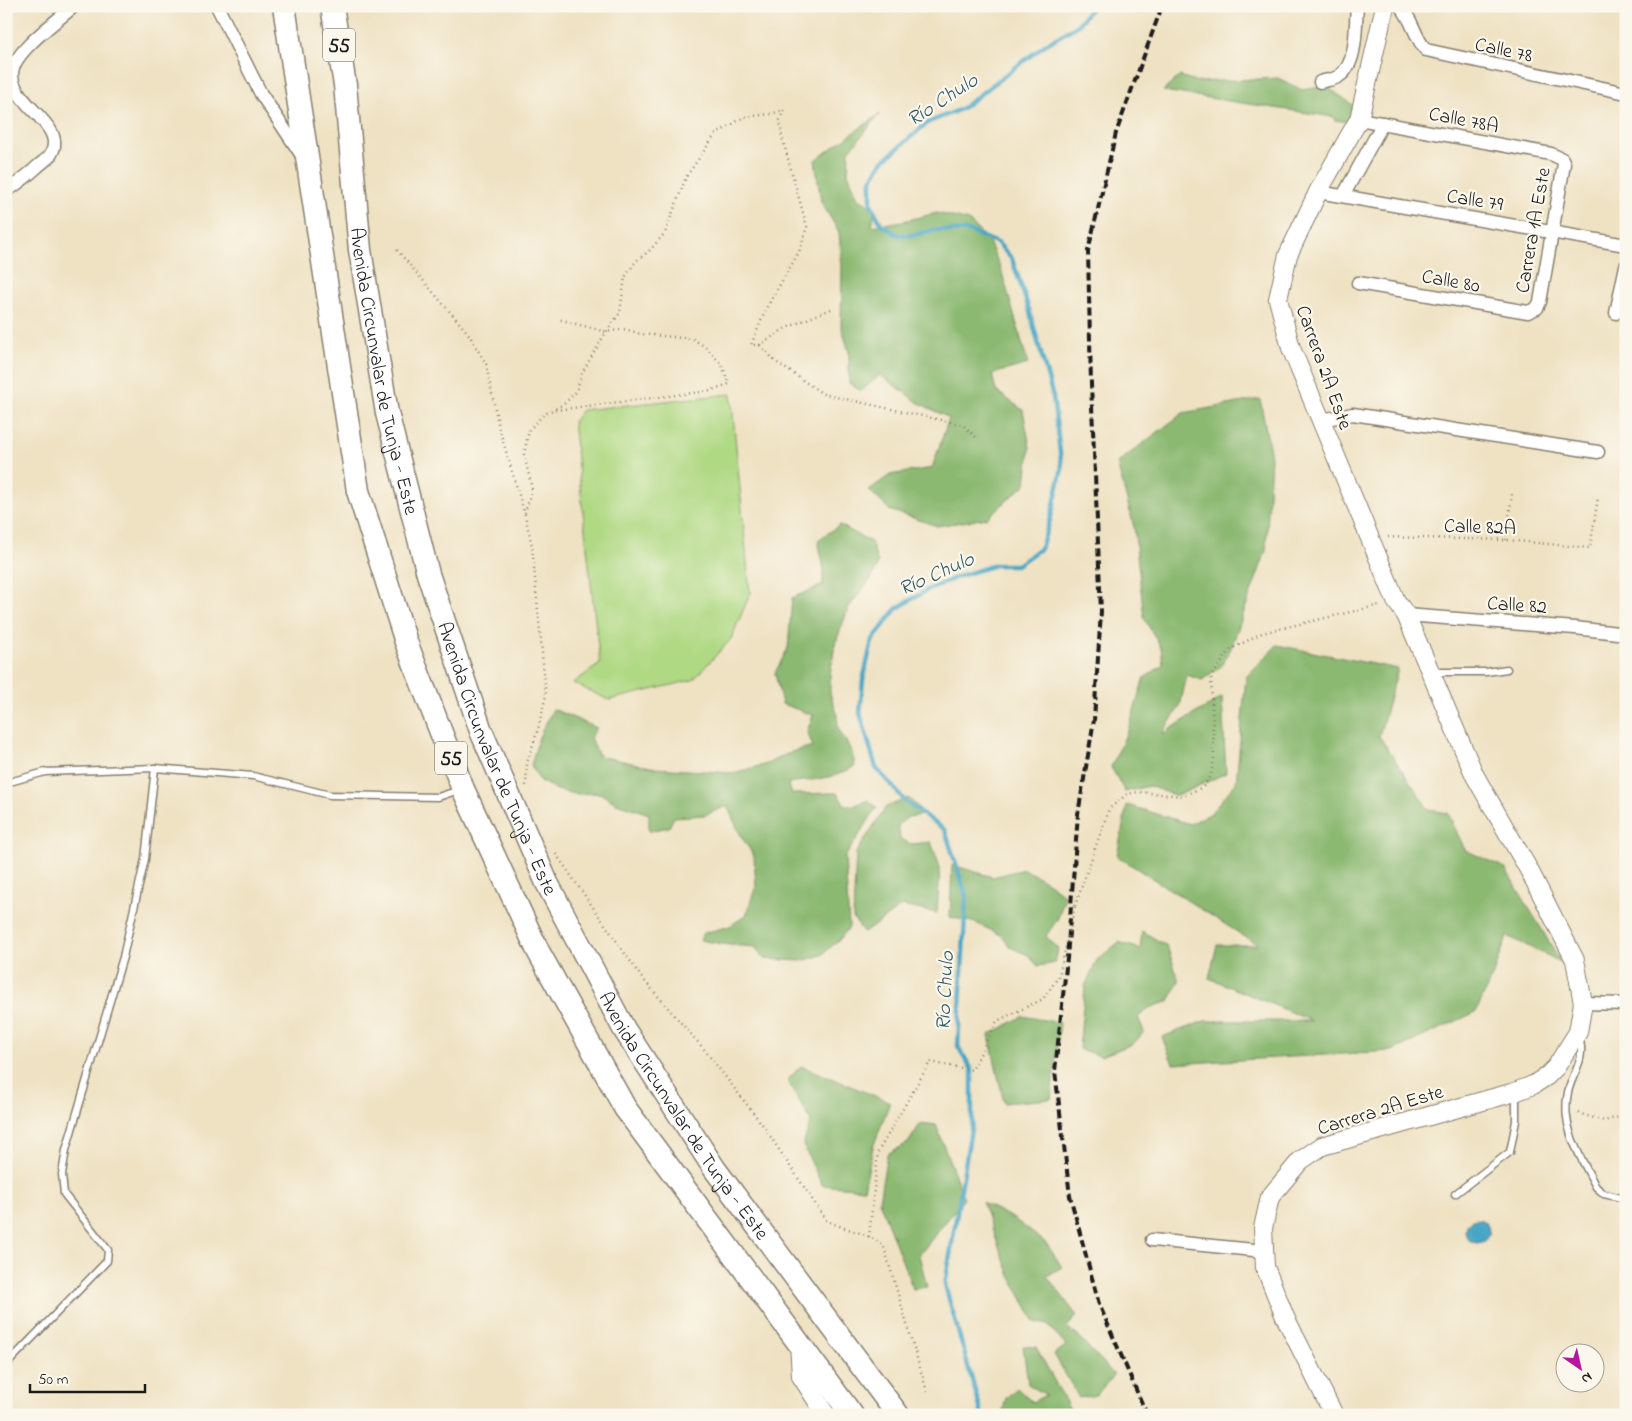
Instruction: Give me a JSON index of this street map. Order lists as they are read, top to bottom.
{
  "streets": {
    "highway": ["55", "Avenida Circunvalar de Tunja - Este"],
    "street": [
      "Calle 78",
      "Calle 78A",
      "Calle 79",
      "Carrera 1A Este",
      "Calle 80",
      "Carrera 2A Este",
      "Calle 82"
    ],
    "path": ["Calle 82A"]
  },
  "crossings": [
    ["Calle 78A", "Carrera 1A Este"],
    ["Calle 78A", "Carrera 2A Este"],
    ["Calle 79", "Carrera 1A Este"],
    ["Calle 79", "Carrera 2A Este"],
    ["Carrera 1A Este", "Calle 80"],
    ["Carrera 2A Este", "Calle 82A"],
    ["Carrera 2A Este", "Calle 82"]
  ],
  "water": ["Río Chulo"],
  "scale_bar": "50 m",
  "north": "bottom right"
}
